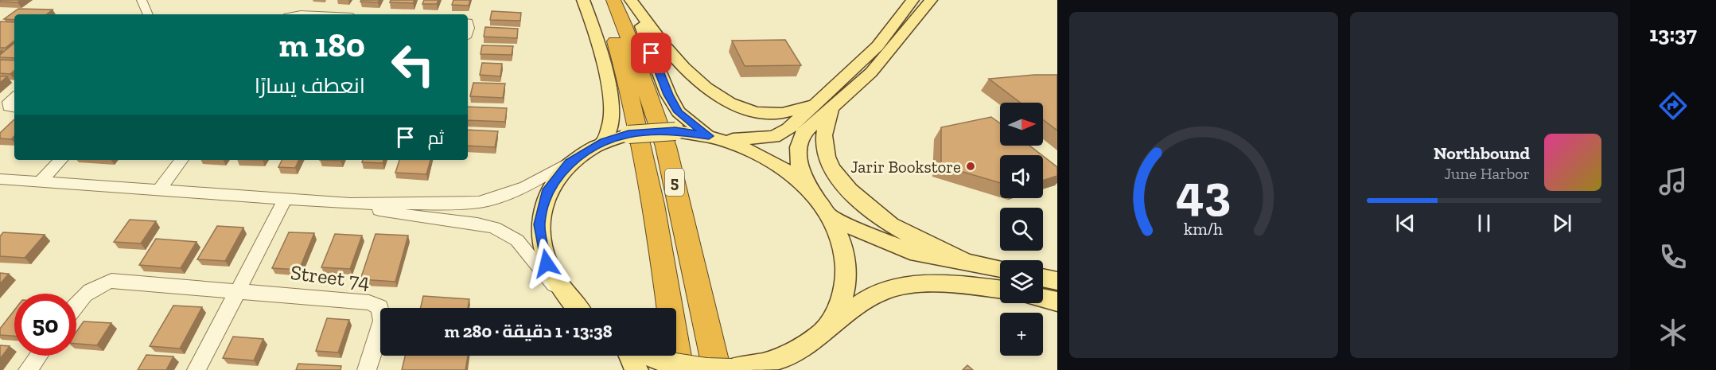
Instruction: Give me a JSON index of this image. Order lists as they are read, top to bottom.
{
  "streets": {
    "highway": ["5"],
    "street": ["Street 74"]
  },
  "places": ["Jarir Bookstore"],
  "north": "right",
  "page": {
    "tabs": "13:37",
    "turn": ["180 m", "انعطف يسارًا"],
    "map_buttons": "+",
    "then": "ثم",
    "song": ["Northbound", "June Harbor"],
    "limit": "50",
    "trip": "13:38 · 1 دقيقة · 280 m",
    "gauge": ["43", "km/h"]
  }
}
